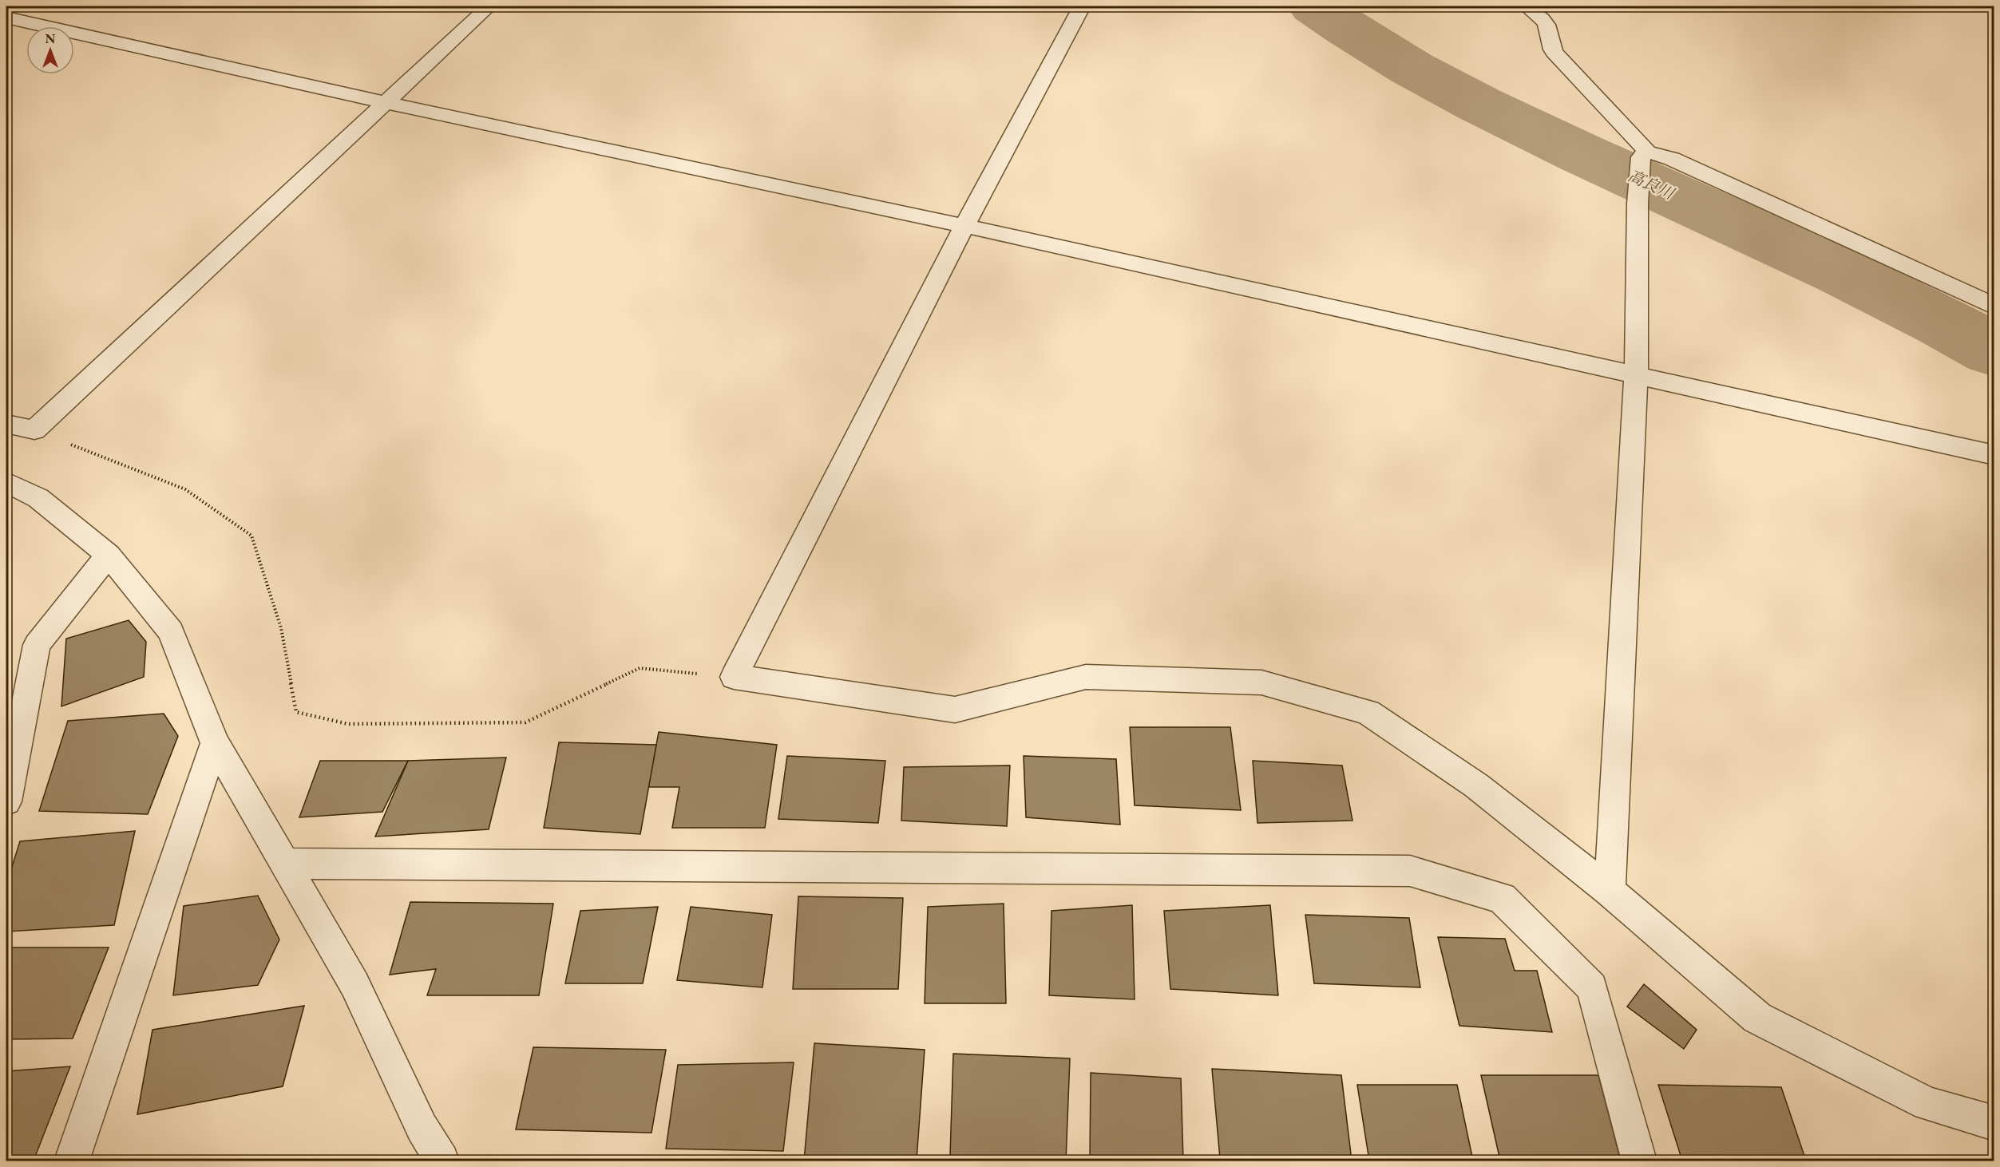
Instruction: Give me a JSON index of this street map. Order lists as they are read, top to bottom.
{
  "water": ["高良川"],
  "north": "top"
}
